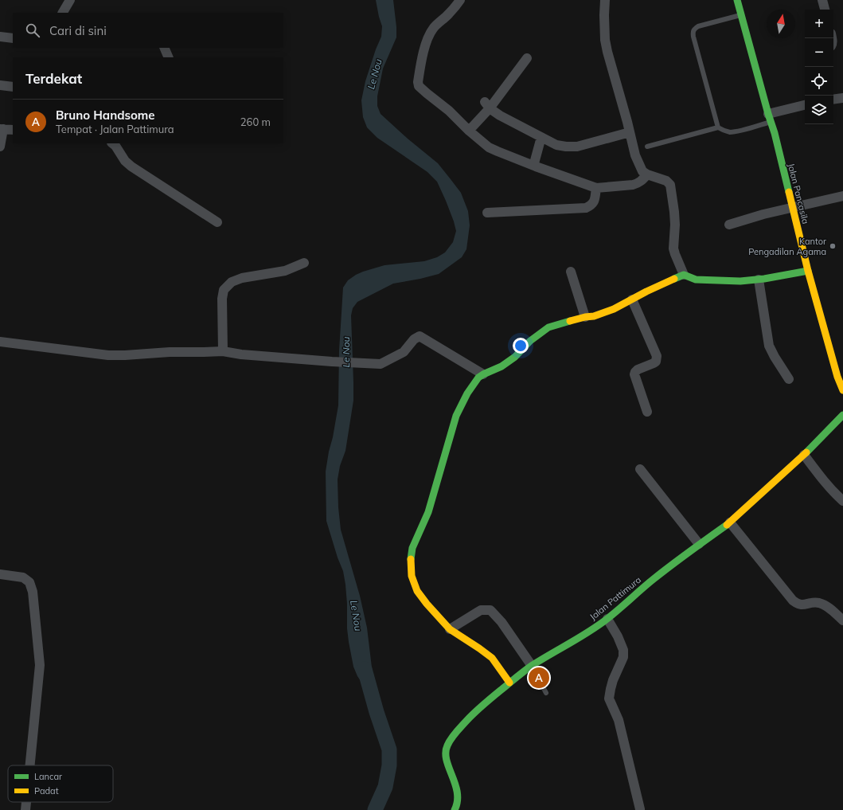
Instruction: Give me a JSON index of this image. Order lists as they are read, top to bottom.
{
  "streets": {
    "street": ["Jalan Pancasila", "Jalan Pattimura"]
  },
  "water": ["Le Nou"],
  "places": ["Kantor Pengadilan Agama"],
  "legend": ["Lancar", "Padat"],
  "north": "top",
  "page": {
    "map_buttons": ["+", "−"],
    "search": "Cari di sini",
    "heading": "Terdekat",
    "list": [
      {
        "mark": "A",
        "name": "Bruno Handsome",
        "note": "Tempat · Jalan Pattimura",
        "value": "260 m"
      }
    ],
    "pins": "A"
  }
}
